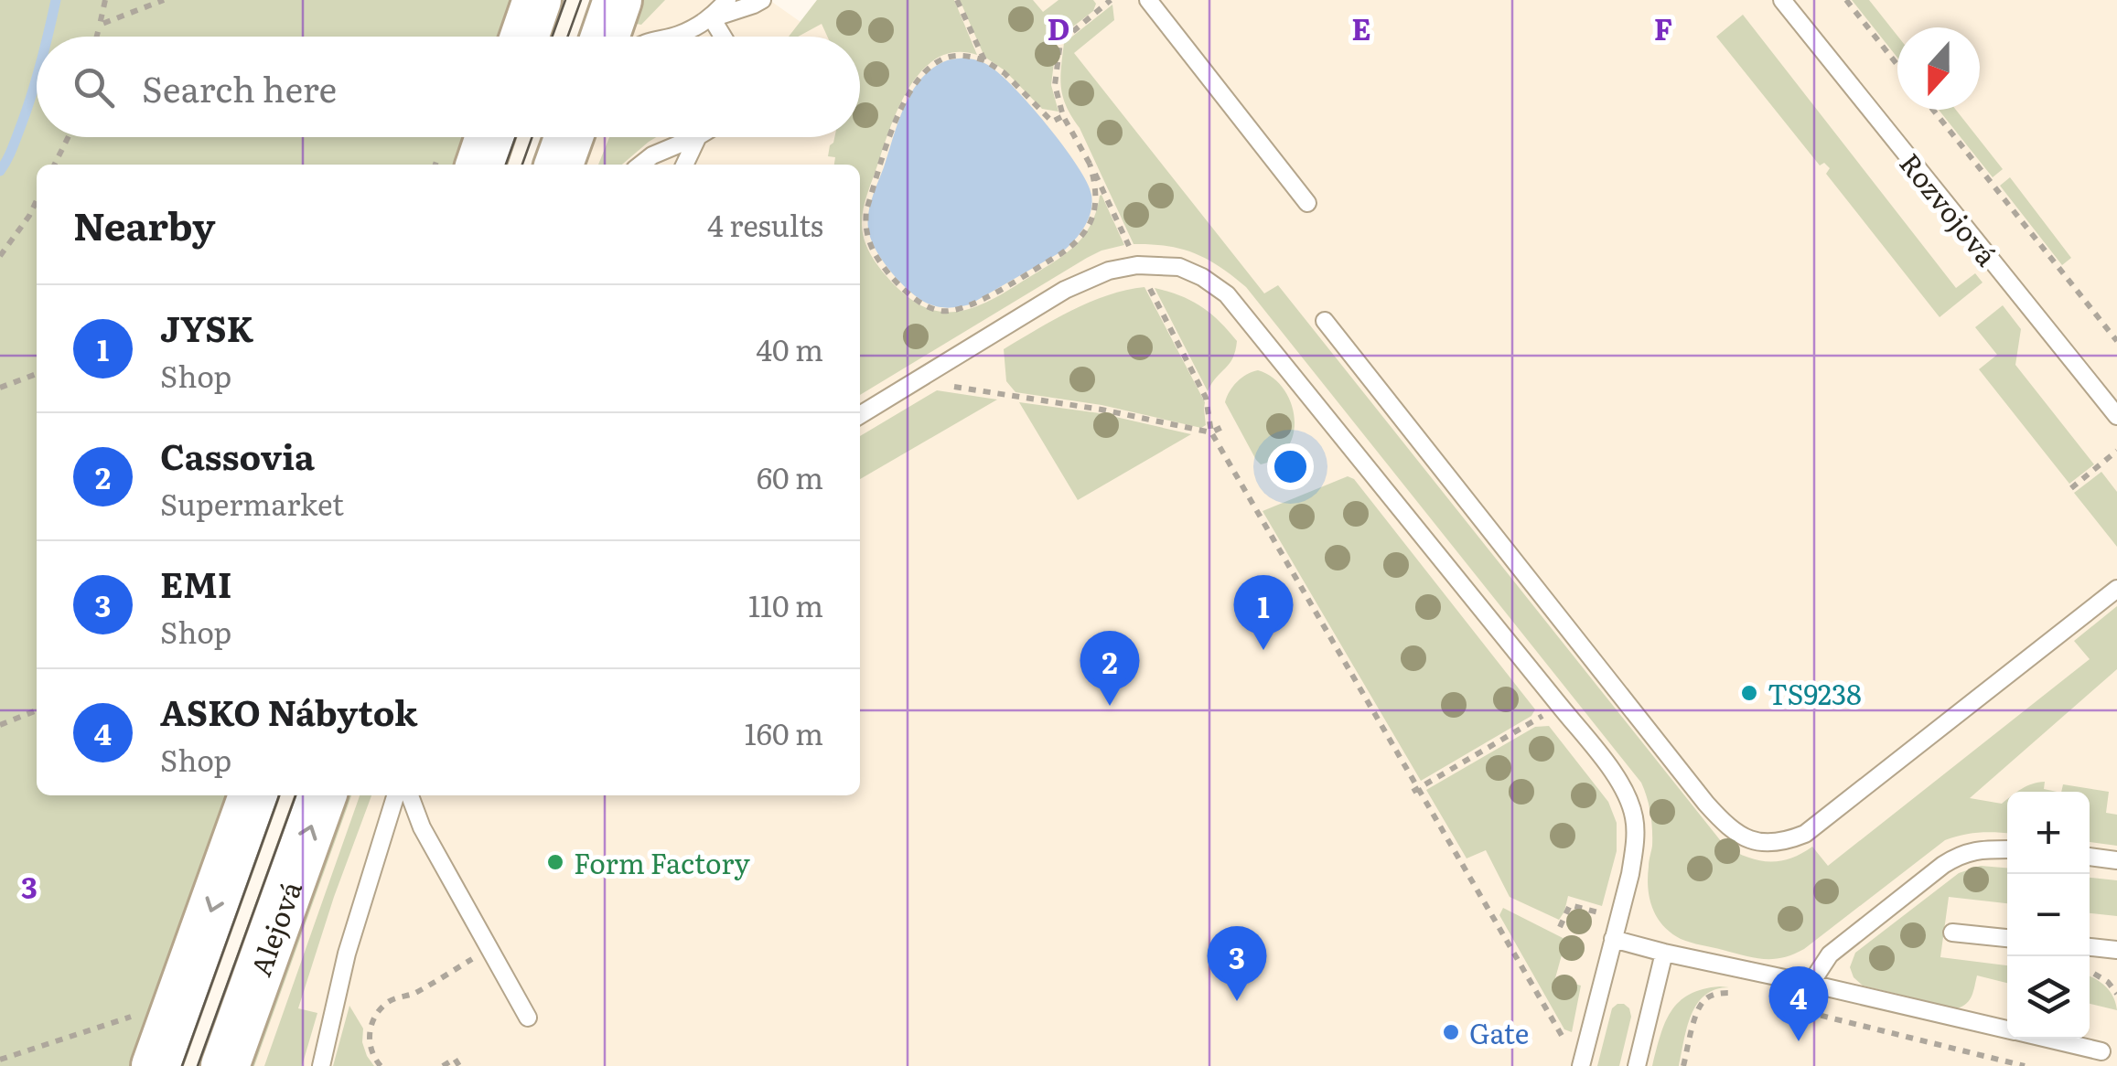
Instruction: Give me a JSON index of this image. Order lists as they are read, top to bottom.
{
  "streets": {
    "street": ["Alejová"],
    "lane": ["Rozvojová"]
  },
  "places": ["TS9238", "Form Factory", "Gate"],
  "north": "bottom",
  "page": {
    "search": "Search here",
    "heading": ["Nearby", "4 results"],
    "list": [
      {
        "mark": "1",
        "name": "JYSK",
        "note": "Shop",
        "value": "40 m"
      },
      {
        "mark": "2",
        "name": "Cassovia",
        "note": "Supermarket",
        "value": "60 m"
      },
      {
        "mark": "3",
        "name": "EMI",
        "note": "Shop",
        "value": "110 m"
      },
      {
        "mark": "4",
        "name": "ASKO Nábytok",
        "note": "Shop",
        "value": "160 m"
      }
    ],
    "pins": [
      "1",
      "2",
      "3",
      "4"
    ],
    "map_buttons": ["+", "−"]
  },
  "grid": {
    "columns": ["D", "E", "F"],
    "rows": ["3"]
  }
}
